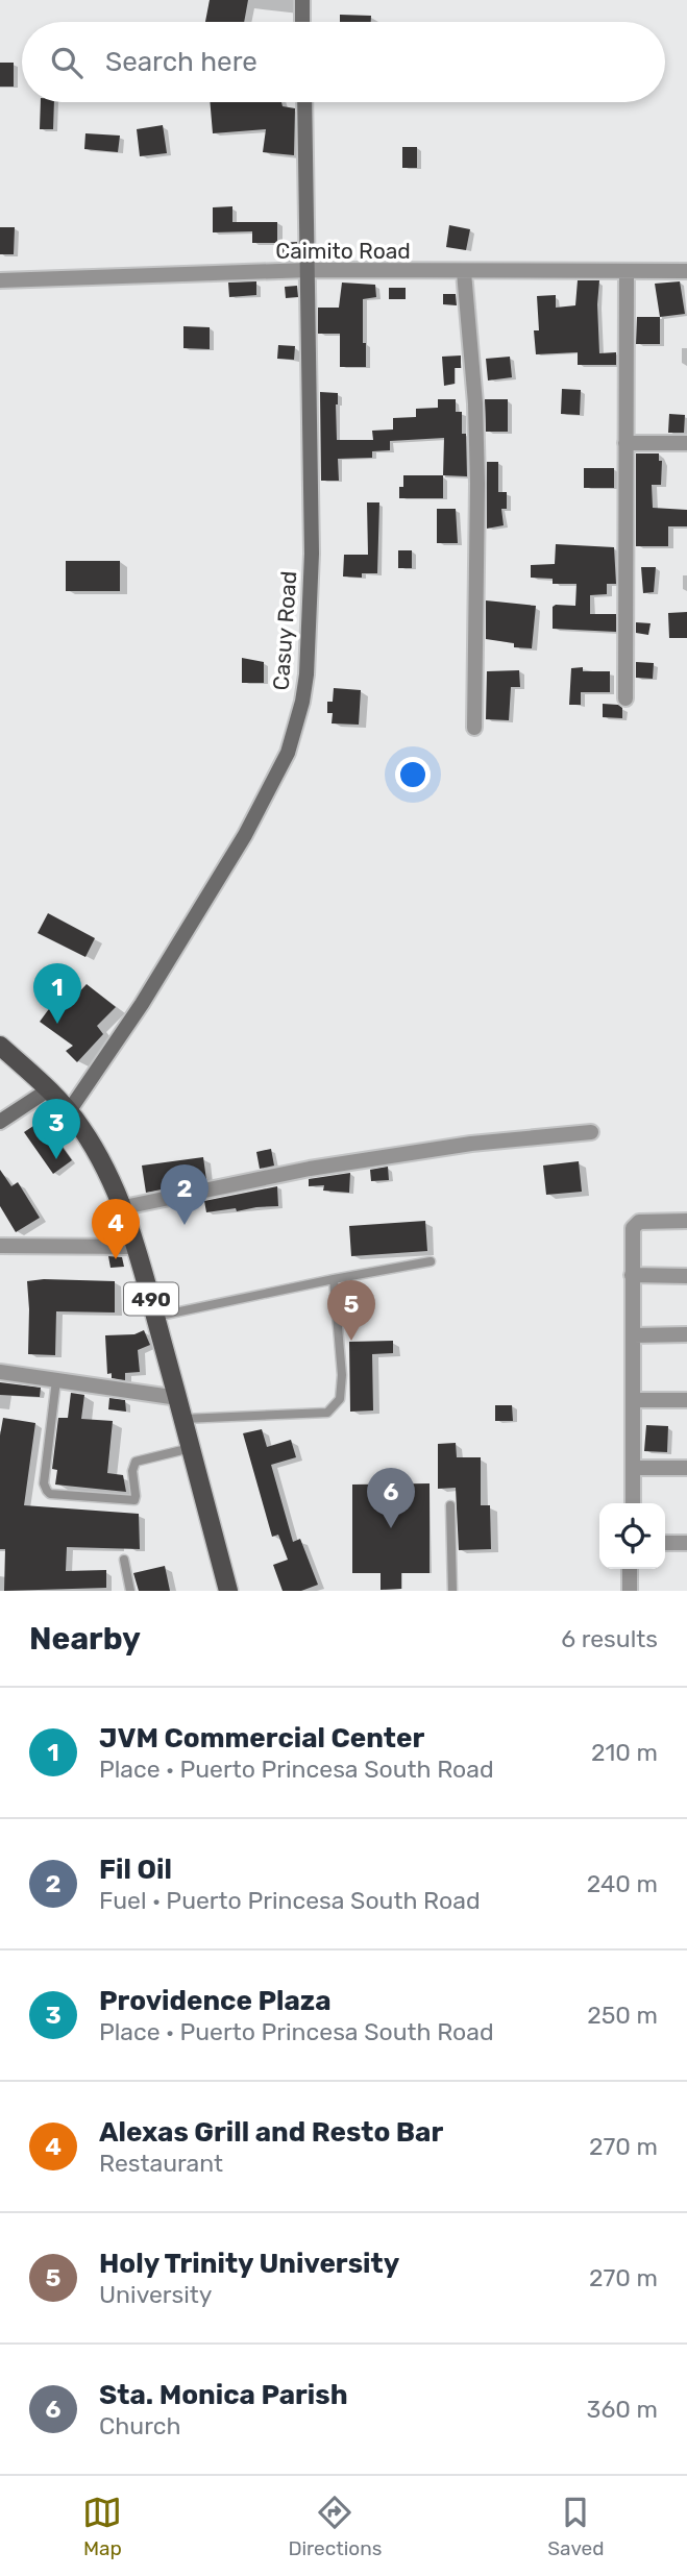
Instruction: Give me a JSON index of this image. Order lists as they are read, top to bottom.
{
  "streets": {
    "main road": ["490"],
    "street": ["Caimito Road", "Casuy Road"]
  },
  "crossings": [
    ["Caimito Road", "Casuy Road"],
    ["Casuy Road", "490"]
  ],
  "page": {
    "search": "Search here",
    "pins": [
      "1",
      "3",
      "2",
      "4",
      "5",
      "6"
    ],
    "heading": ["Nearby", "6 results"],
    "list": [
      {
        "mark": "1",
        "name": "JVM Commercial Center",
        "note": "Place · Puerto Princesa South Road",
        "value": "210 m"
      },
      {
        "mark": "2",
        "name": "Fil Oil",
        "note": "Fuel · Puerto Princesa South Road",
        "value": "240 m"
      },
      {
        "mark": "3",
        "name": "Providence Plaza",
        "note": "Place · Puerto Princesa South Road",
        "value": "250 m"
      },
      {
        "mark": "4",
        "name": "Alexas Grill and Resto Bar",
        "note": "Restaurant",
        "value": "270 m"
      },
      {
        "mark": "5",
        "name": "Holy Trinity University",
        "note": "University",
        "value": "270 m"
      },
      {
        "mark": "6",
        "name": "Sta. Monica Parish",
        "note": "Church",
        "value": "360 m"
      }
    ],
    "nav": ["Map", "Directions", "Saved"]
  }
}
